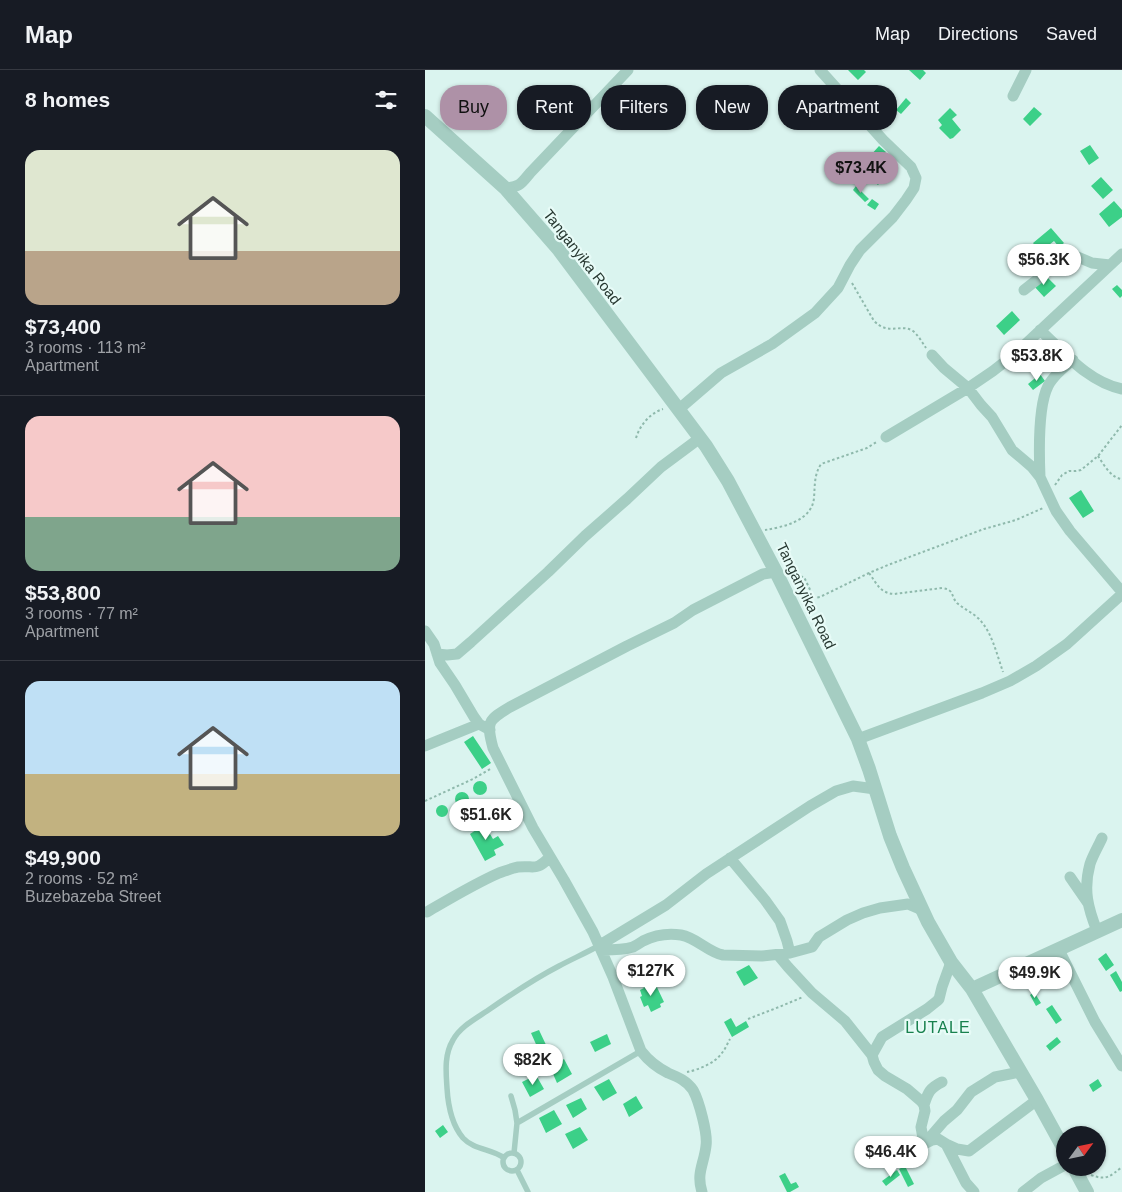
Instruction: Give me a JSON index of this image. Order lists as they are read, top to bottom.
{
  "streets": {
    "street": ["Tanganyika Road"]
  },
  "districts": ["LUTALE"],
  "north": "top right",
  "page": {
    "header": "Map",
    "nav": ["Map", "Directions", "Saved"],
    "heading": "8 homes",
    "chip": [
      "Buy",
      "Rent",
      "Filters",
      "New",
      "Apartment"
    ],
    "list": [
      {
        "name": "$73,400",
        "note": "3 rooms · 113 m² · Apartment"
      },
      {
        "name": "$53,800",
        "note": "3 rooms · 77 m² · Apartment"
      },
      {
        "name": "$49,900",
        "note": "2 rooms · 52 m² · Buzebazeba Street"
      }
    ],
    "price": [
      "$73.4K",
      "$56.3K",
      "$53.8K",
      "$51.6K",
      "$127K",
      "$49.9K",
      "$82K",
      "$46.4K"
    ]
  }
}
